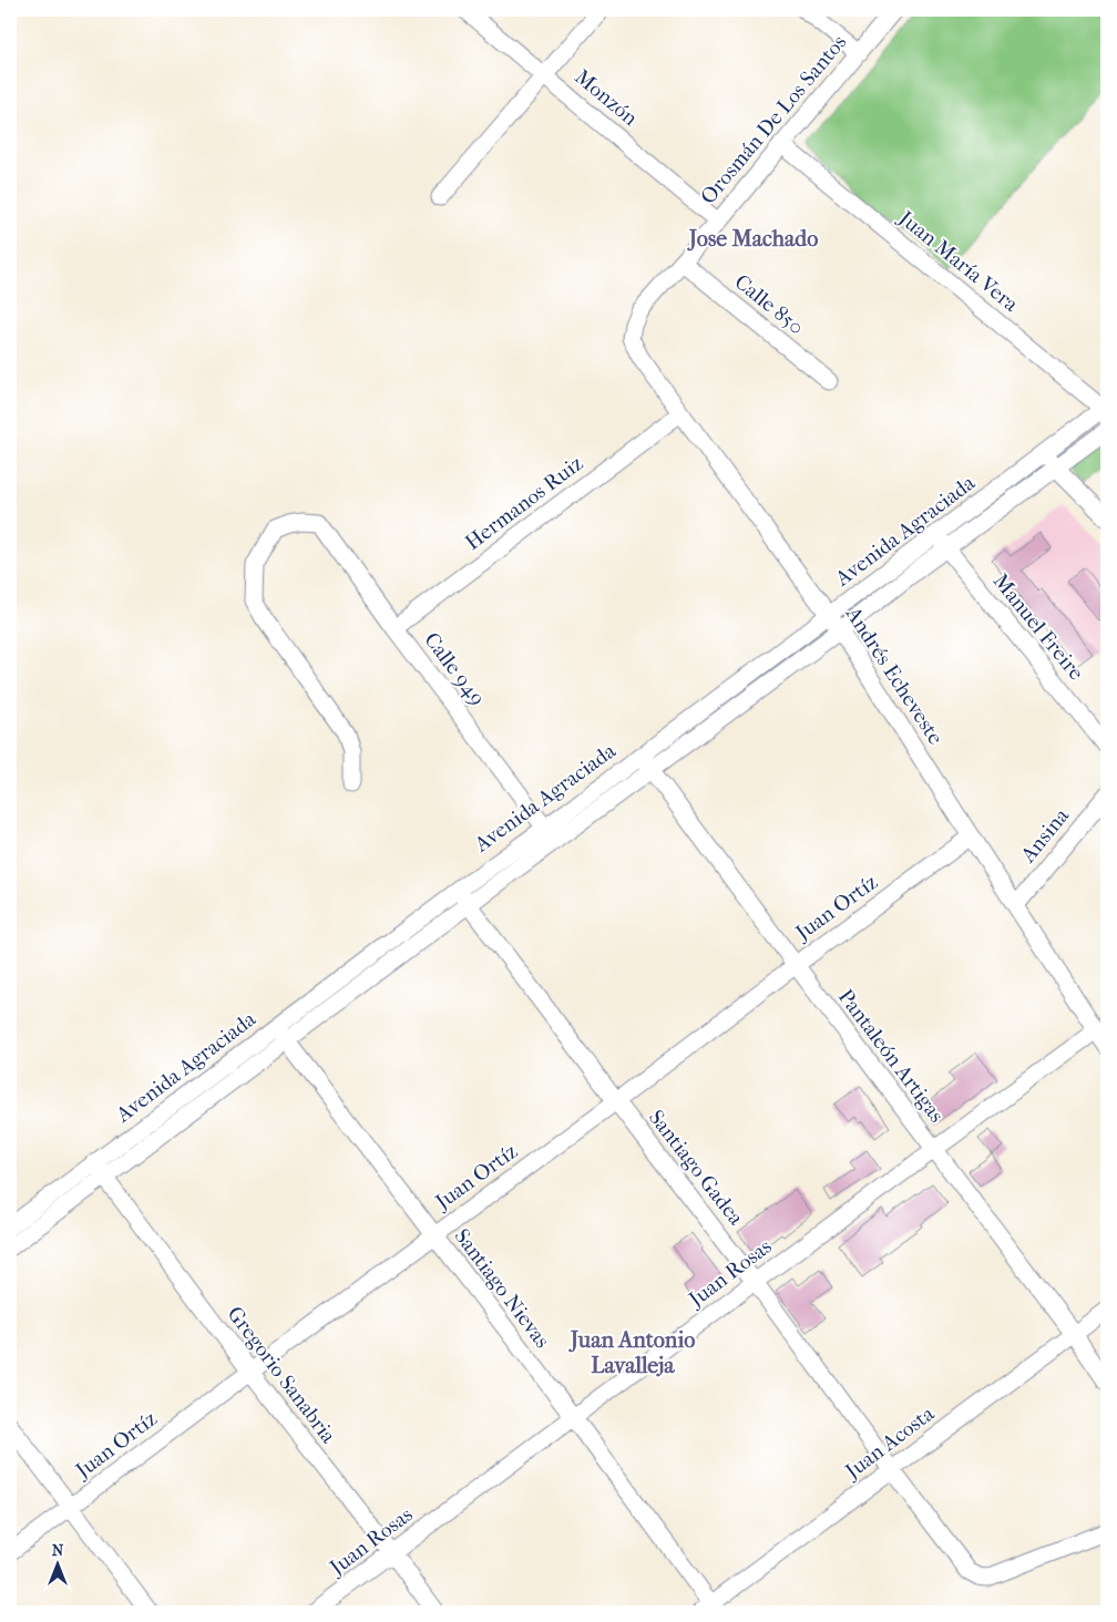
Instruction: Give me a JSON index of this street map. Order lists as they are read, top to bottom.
{
  "streets": {
    "street": [
      "Monzón",
      "Orosmán De Los Santos",
      "Juan María Vera",
      "Calle 850",
      "Hermanos Ruiz",
      "Avenida Agraciada",
      "Manuel Freire",
      "Calle 949",
      "Andrés Echeveste",
      "Ansina",
      "Juan Ortíz",
      "Pantaleón Artigas",
      "Santiago Gadea",
      "Juan Rosas",
      "Santiago Nievas",
      "Gregorio Sanabria",
      "Juan Acosta"
    ]
  },
  "crossings": [
    ["Monzón", "Orosmán De Los Santos"],
    ["Orosmán De Los Santos", "Juan María Vera"],
    ["Orosmán De Los Santos", "Calle 850"],
    ["Orosmán De Los Santos", "Andrés Echeveste"],
    ["Juan María Vera", "Avenida Agraciada"],
    ["Hermanos Ruiz", "Calle 949"],
    ["Hermanos Ruiz", "Andrés Echeveste"],
    ["Avenida Agraciada", "Manuel Freire"],
    ["Avenida Agraciada", "Calle 949"],
    ["Avenida Agraciada", "Andrés Echeveste"],
    ["Avenida Agraciada", "Pantaleón Artigas"],
    ["Avenida Agraciada", "Santiago Gadea"],
    ["Avenida Agraciada", "Santiago Nievas"],
    ["Avenida Agraciada", "Gregorio Sanabria"],
    ["Andrés Echeveste", "Ansina"],
    ["Andrés Echeveste", "Juan Ortíz"],
    ["Andrés Echeveste", "Juan Rosas"],
    ["Juan Ortíz", "Pantaleón Artigas"],
    ["Juan Ortíz", "Santiago Gadea"],
    ["Juan Ortíz", "Santiago Nievas"],
    ["Juan Ortíz", "Gregorio Sanabria"],
    ["Pantaleón Artigas", "Juan Rosas"],
    ["Pantaleón Artigas", "Juan Acosta"],
    ["Santiago Gadea", "Juan Rosas"],
    ["Santiago Gadea", "Juan Acosta"],
    ["Juan Rosas", "Santiago Nievas"],
    ["Juan Rosas", "Gregorio Sanabria"],
    ["Santiago Nievas", "Juan Acosta"]
  ],
  "districts": ["Jose Machado", "Juan Antonio Lavalleja"],
  "north": "top"
}
